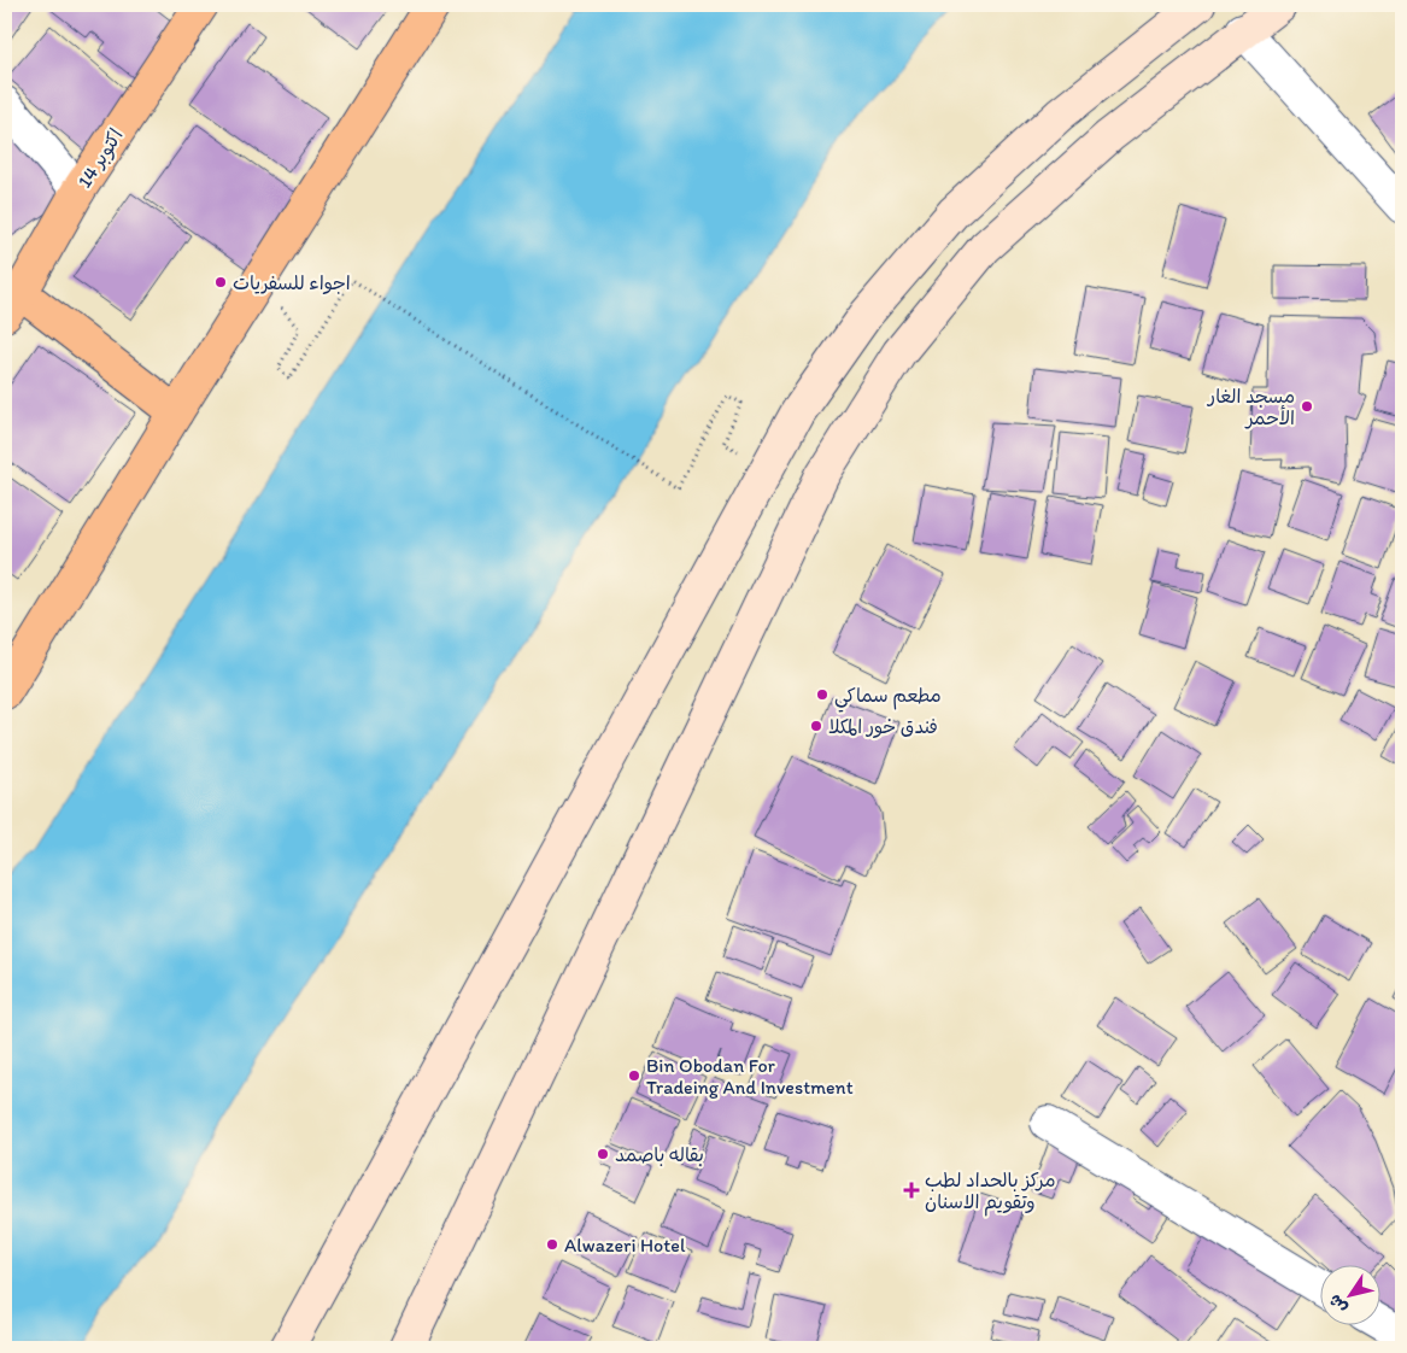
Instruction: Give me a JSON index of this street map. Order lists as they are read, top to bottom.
{
  "streets": {
    "highway": ["14 اكتوبر"]
  },
  "places": {
    "other": [
      "اجواء للسفريات",
      "مسجد الغار الأحمر",
      "مطعم سماكي",
      "فندق خور المكلا",
      "Bin Obodan For Tradeing And Investment",
      "بقاله باصمد",
      "Alwazeri Hotel"
    ],
    "health": ["مركز بالحداد لطب وتقويم الاسنان"]
  },
  "north": "bottom left"
}
